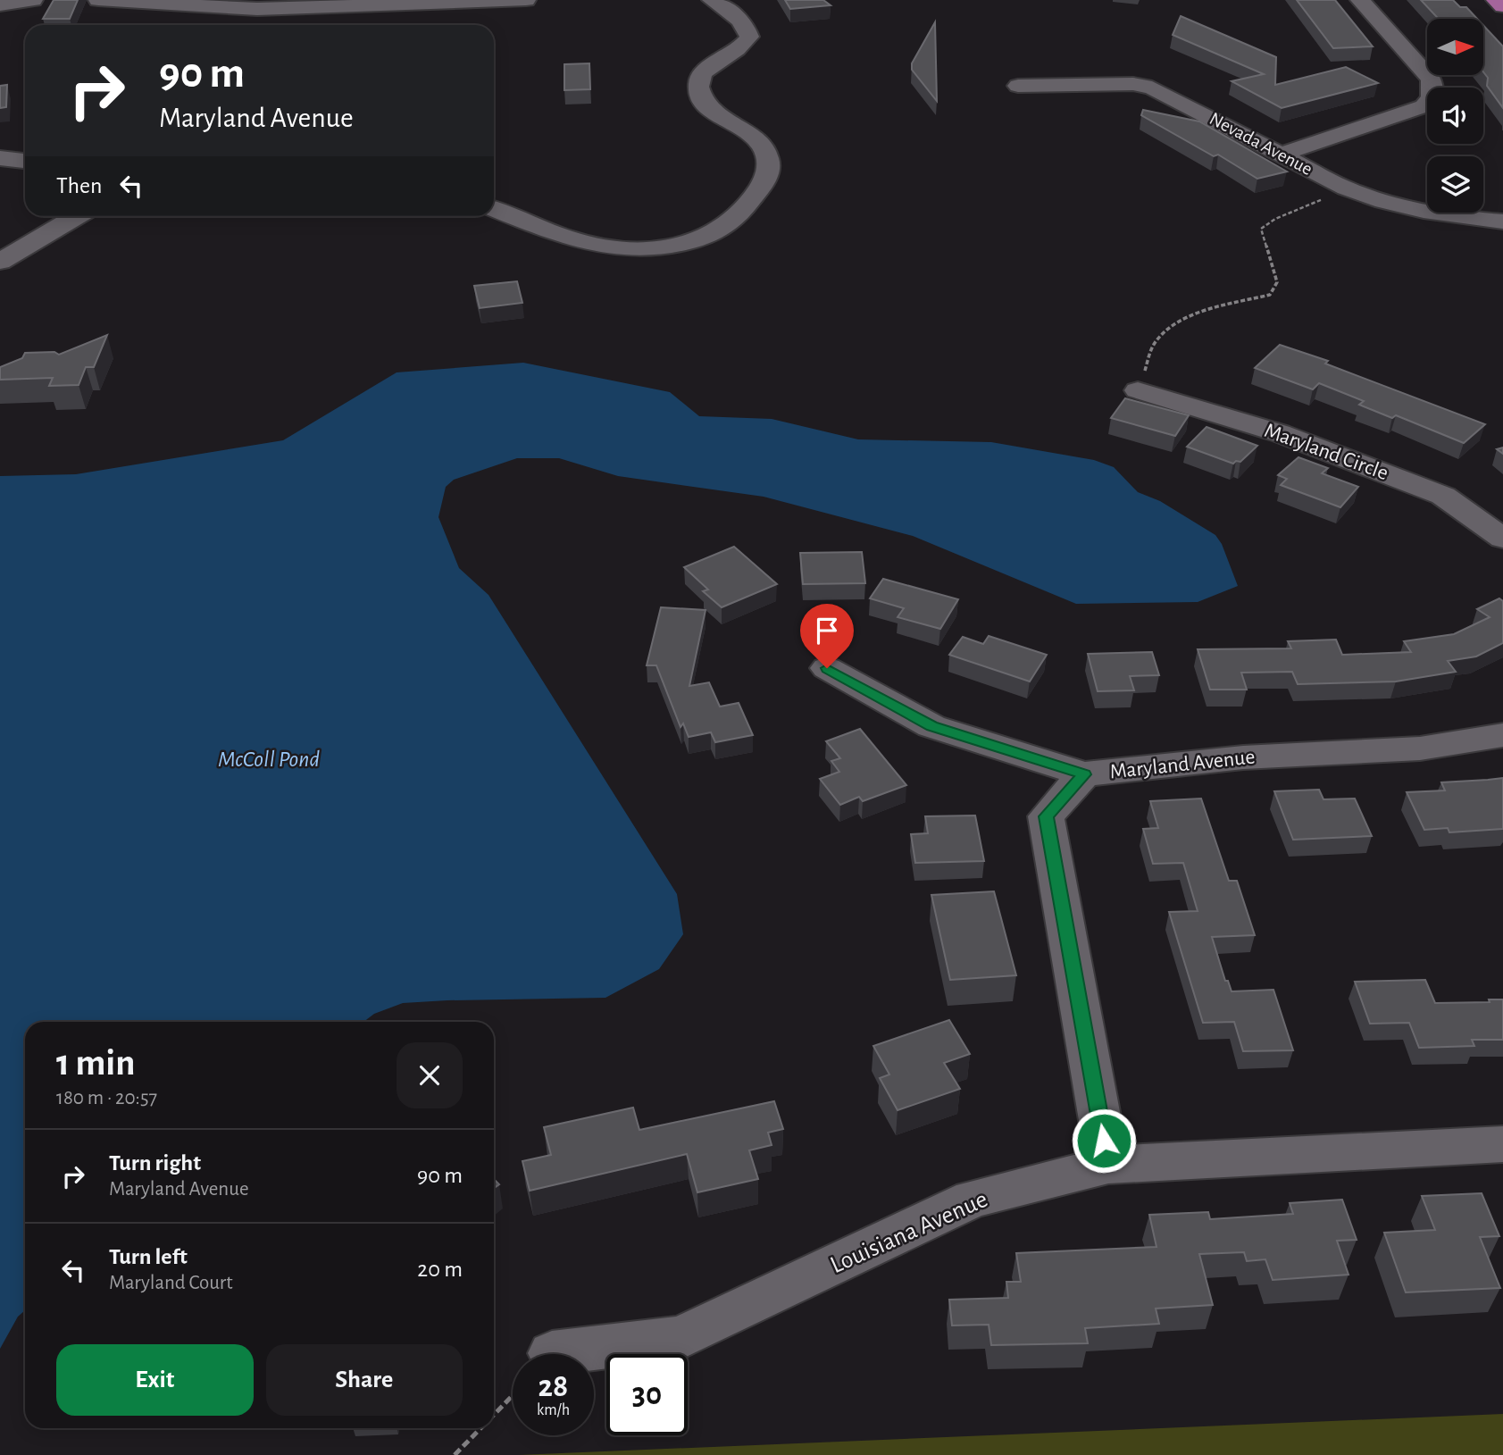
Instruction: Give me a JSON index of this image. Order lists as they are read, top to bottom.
{
  "streets": {
    "street": [
      "Nevada Avenue",
      "Maryland Circle",
      "Maryland Avenue",
      "Louisiana Avenue"
    ]
  },
  "crossings": [
    ["Maryland Avenue", "Louisiana Avenue"]
  ],
  "water": ["McColl Pond"],
  "north": "right",
  "page": {
    "turn": ["90 m", "Maryland Avenue"],
    "then": "Then",
    "heading": ["1 min", "180 m · 20:57"],
    "list": [
      {
        "name": "Turn right",
        "note": "Maryland Avenue",
        "value": "90 m"
      },
      {
        "name": "Turn left",
        "note": "Maryland Court",
        "value": "20 m"
      }
    ],
    "buttons": ["Exit", "Share"],
    "speed": "28 km/h",
    "limit": "30"
  }
}
